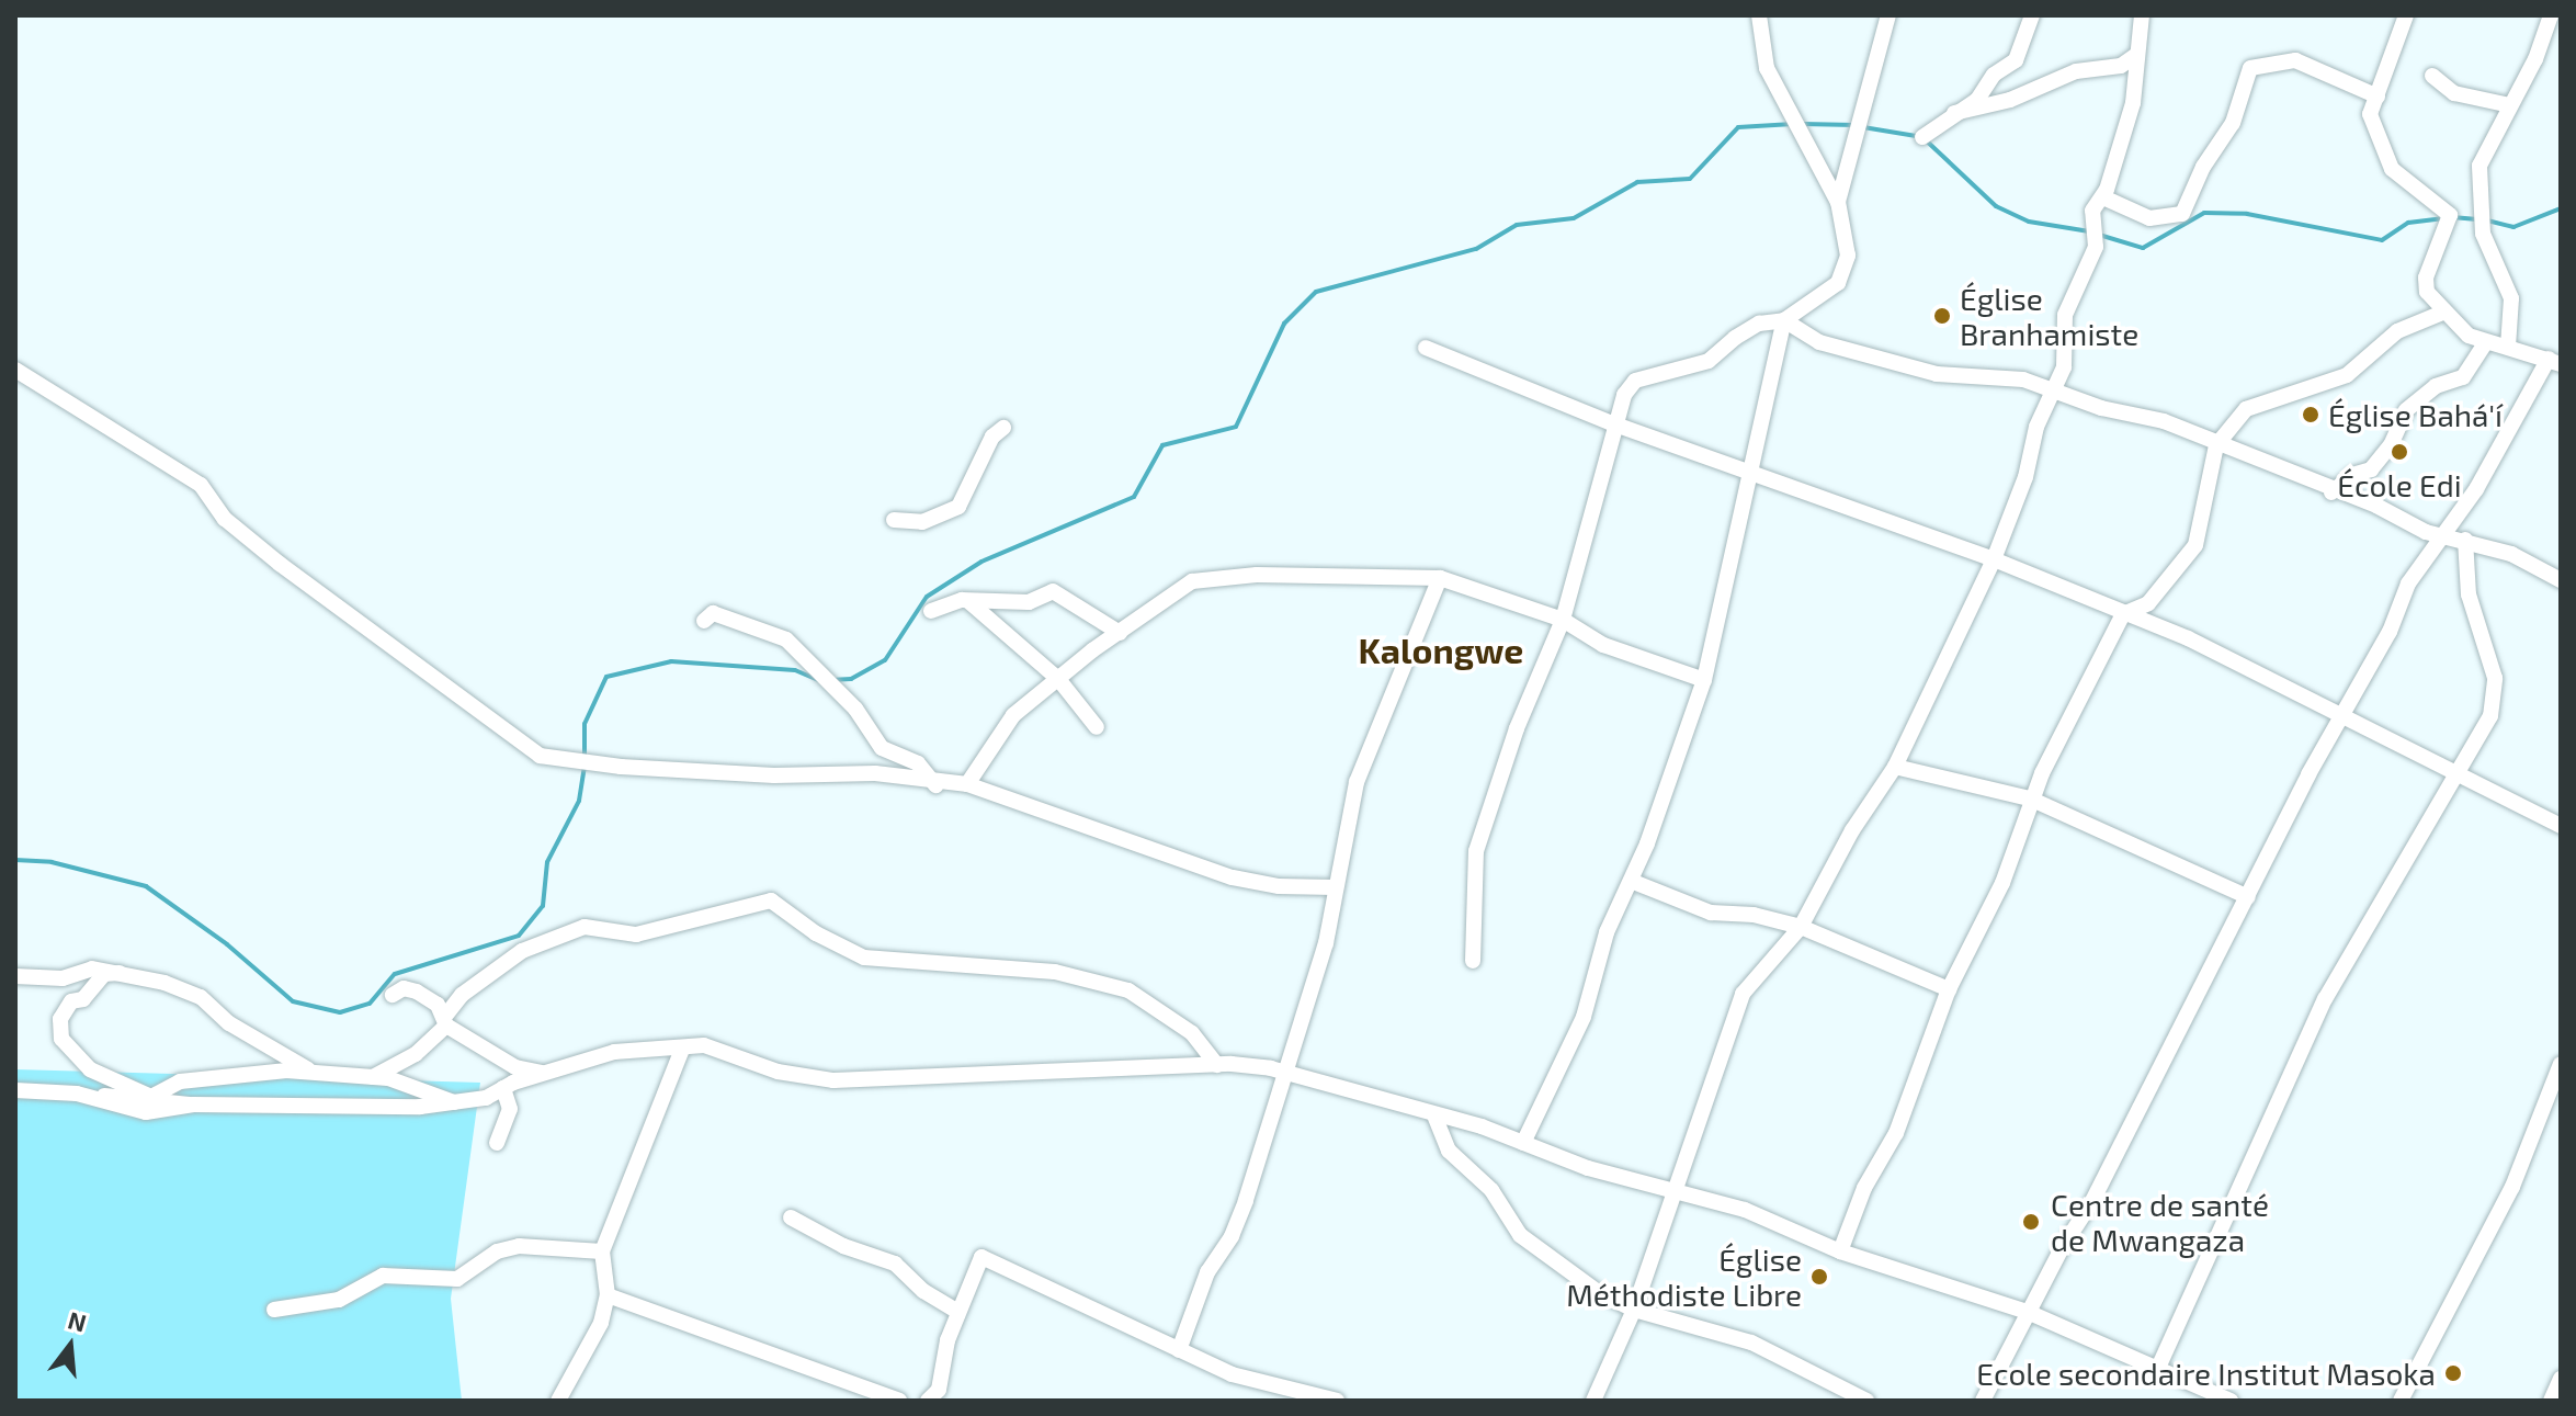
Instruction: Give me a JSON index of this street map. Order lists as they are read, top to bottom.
{
  "districts": ["Kalongwe"],
  "places": [
    "Église Branhamiste",
    "Église Bahá'í",
    "École Edi",
    "Centre de santé de Mwangaza",
    "Église Méthodiste Libre",
    "Ecole secondaire Institut Masoka"
  ],
  "north": "top"
}
